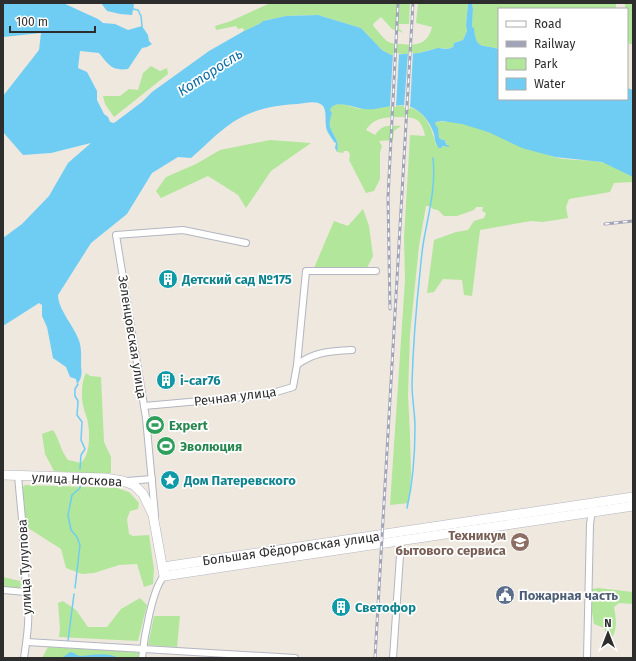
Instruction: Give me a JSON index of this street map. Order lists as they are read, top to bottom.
{
  "streets": {
    "main road": ["Зеленцовская улица", "улица Носкова", "Большая Фёдоровская улица"],
    "street": ["Речная улица", "улица Тулупова"]
  },
  "crossings": [
    ["Зеленцовская улица", "Речная улица"],
    ["Зеленцовская улица", "улица Носкова"],
    ["Зеленцовская улица", "Большая Фёдоровская улица"],
    ["улица Носкова", "улица Тулупова"]
  ],
  "water": ["Которосль"],
  "places": {
    "building": ["Детский сад №175", "i-car76", "Светофор"],
    "sports": ["Expert", "Эволюция"],
    "place": ["Дом Патеревского"],
    "school or university": ["Техникум бытового сервиса"],
    "public building": ["Пожарная часть"]
  },
  "legend": [
    "Road",
    "Railway",
    "Park",
    "Water"
  ],
  "scale_bar": "100 m",
  "north": "top"
}
